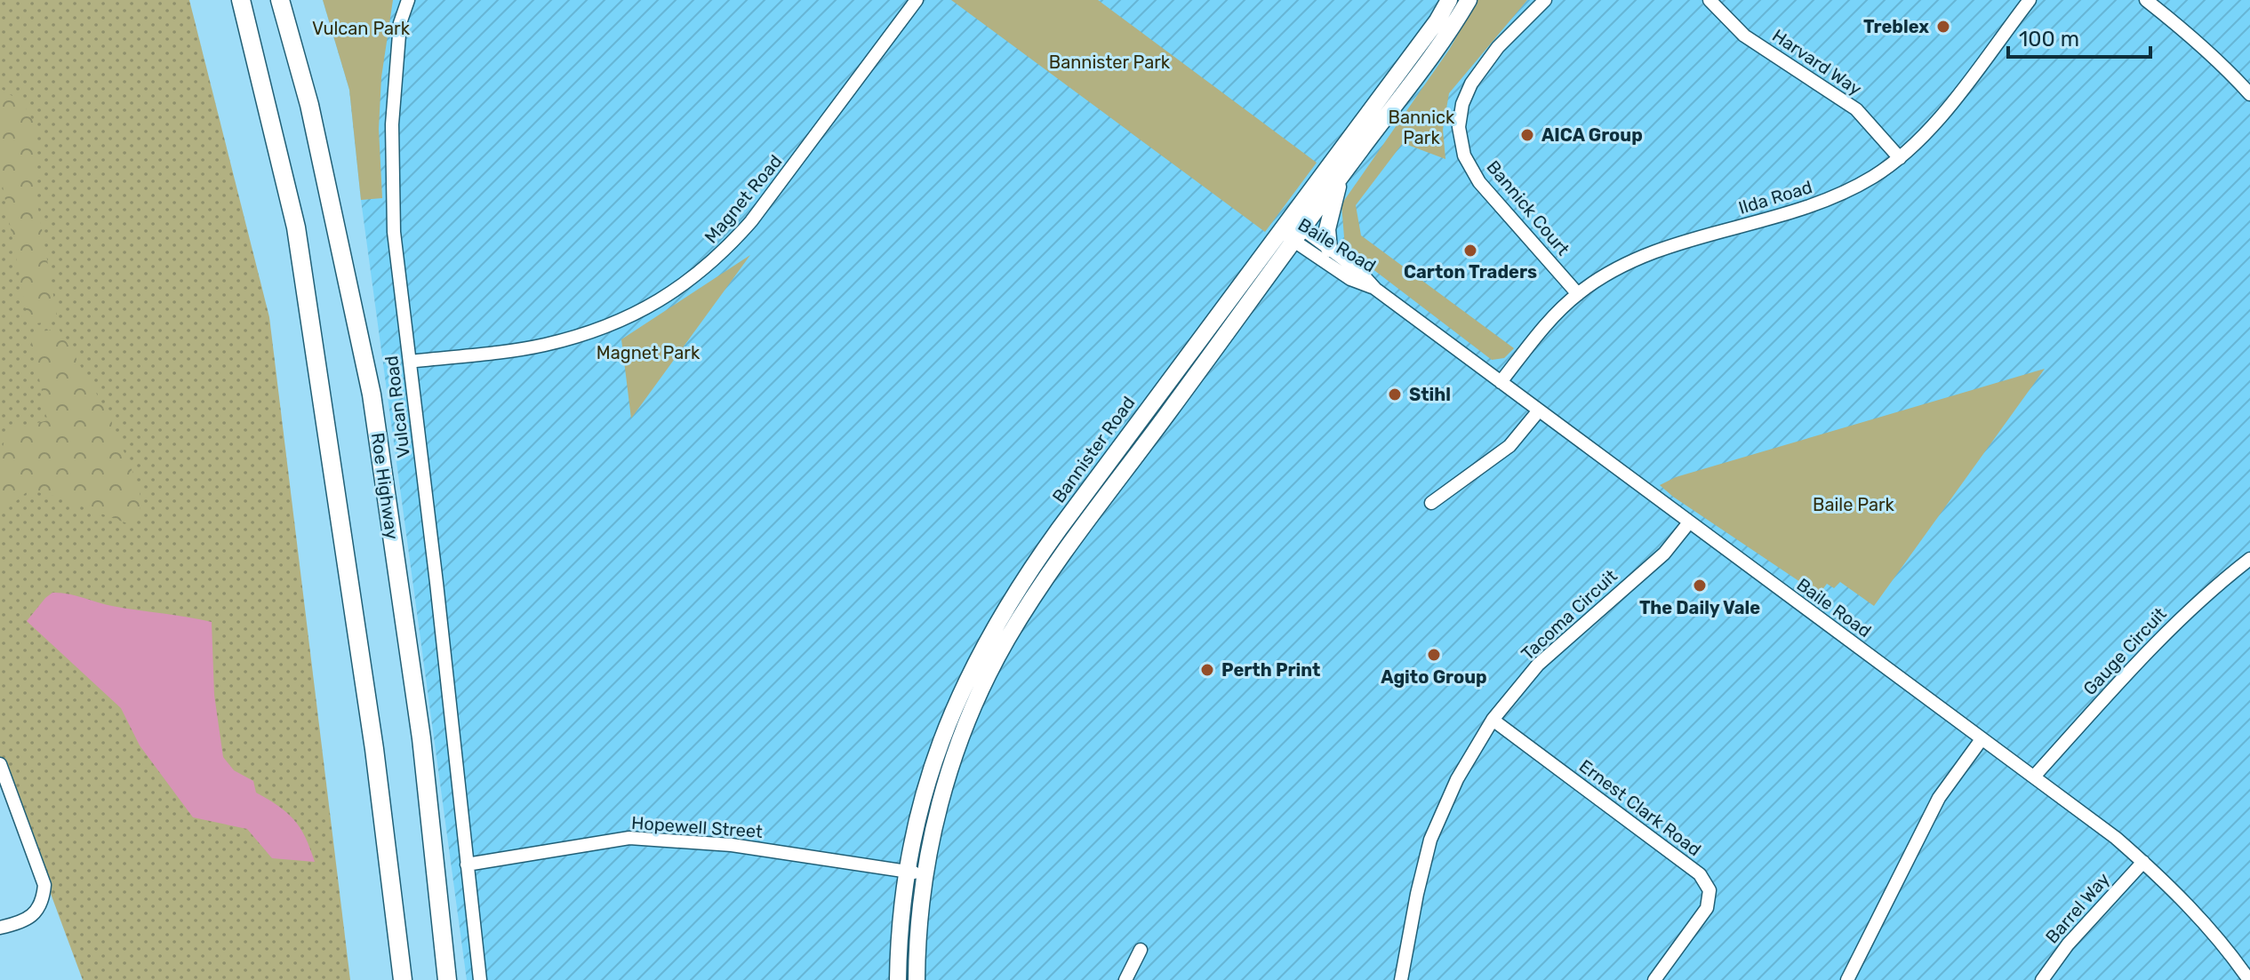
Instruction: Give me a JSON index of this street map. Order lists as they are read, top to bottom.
{
  "streets": {
    "highway": ["Roe Highway"],
    "main road": ["Bannister Road"],
    "street": [
      "Harvard Way",
      "Ilda Road",
      "Magnet Road",
      "Bannick Court",
      "Baile Road",
      "Vulcan Road",
      "Tacoma Circuit",
      "Gauge Circuit",
      "Ernest Clark Road",
      "Hopewell Street",
      "Barrel Way"
    ]
  },
  "crossings": [
    ["Harvard Way", "Ilda Road"],
    ["Ilda Road", "Bannick Court"],
    ["Ilda Road", "Baile Road"],
    ["Magnet Road", "Vulcan Road"],
    ["Baile Road", "Bannister Road"],
    ["Baile Road", "Tacoma Circuit"],
    ["Baile Road", "Gauge Circuit"],
    ["Baile Road", "Barrel Way"],
    ["Vulcan Road", "Hopewell Street"],
    ["Bannister Road", "Hopewell Street"],
    ["Tacoma Circuit", "Ernest Clark Road"]
  ],
  "parks": [
    "Vulcan Park",
    "Bannister Park",
    "Bannick Park",
    "Magnet Park",
    "Baile Park"
  ],
  "places": [
    "Treblex",
    "AICA Group",
    "Carton Traders",
    "Stihl",
    "The Daily Vale",
    "Agito Group",
    "Perth Print"
  ],
  "scale_bar": "100 m"
}
